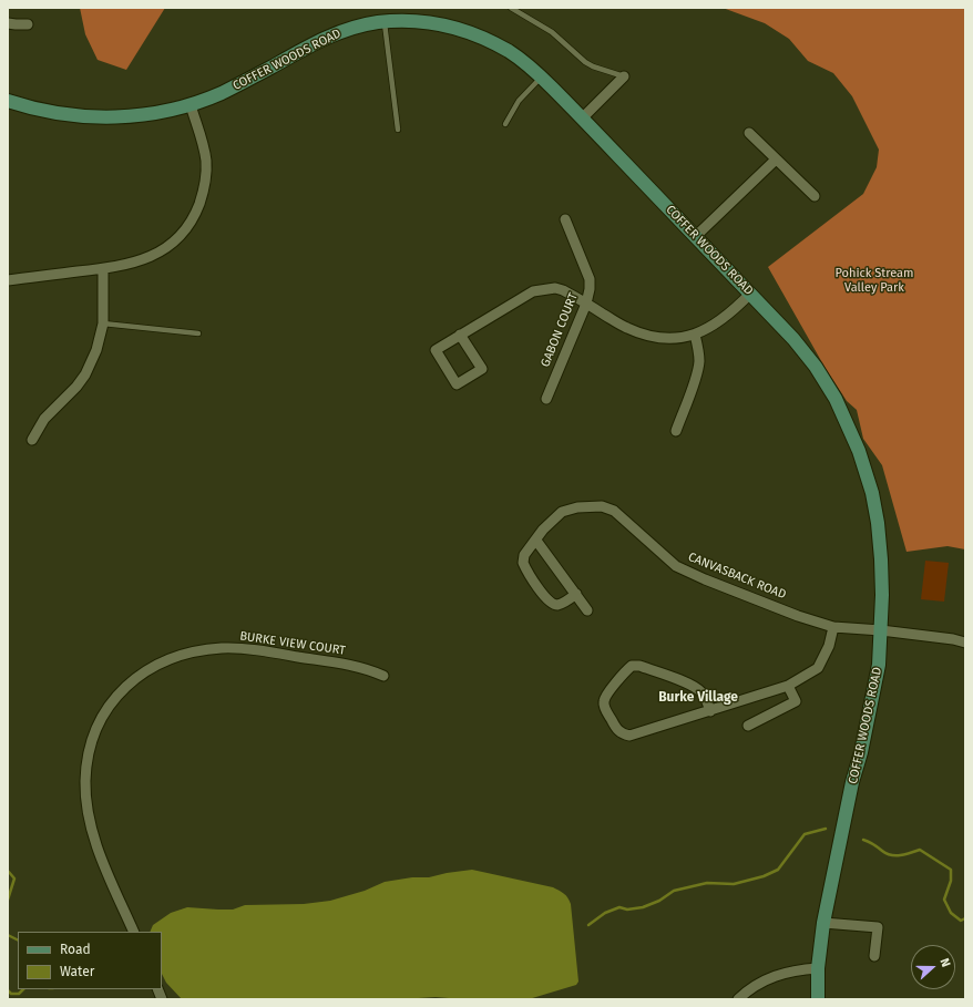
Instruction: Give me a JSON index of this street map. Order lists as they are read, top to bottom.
{
  "streets": {
    "street": [
      "COFFER WOODS ROAD",
      "GABON COURT",
      "CANVASBACK ROAD",
      "BURKE VIEW COURT"
    ]
  },
  "crossings": [
    ["COFFER WOODS ROAD", "CANVASBACK ROAD"]
  ],
  "districts": ["Burke Village"],
  "parks": ["Pohick Stream Valley Park"],
  "legend": ["Road", "Water"],
  "north": "right"
}
